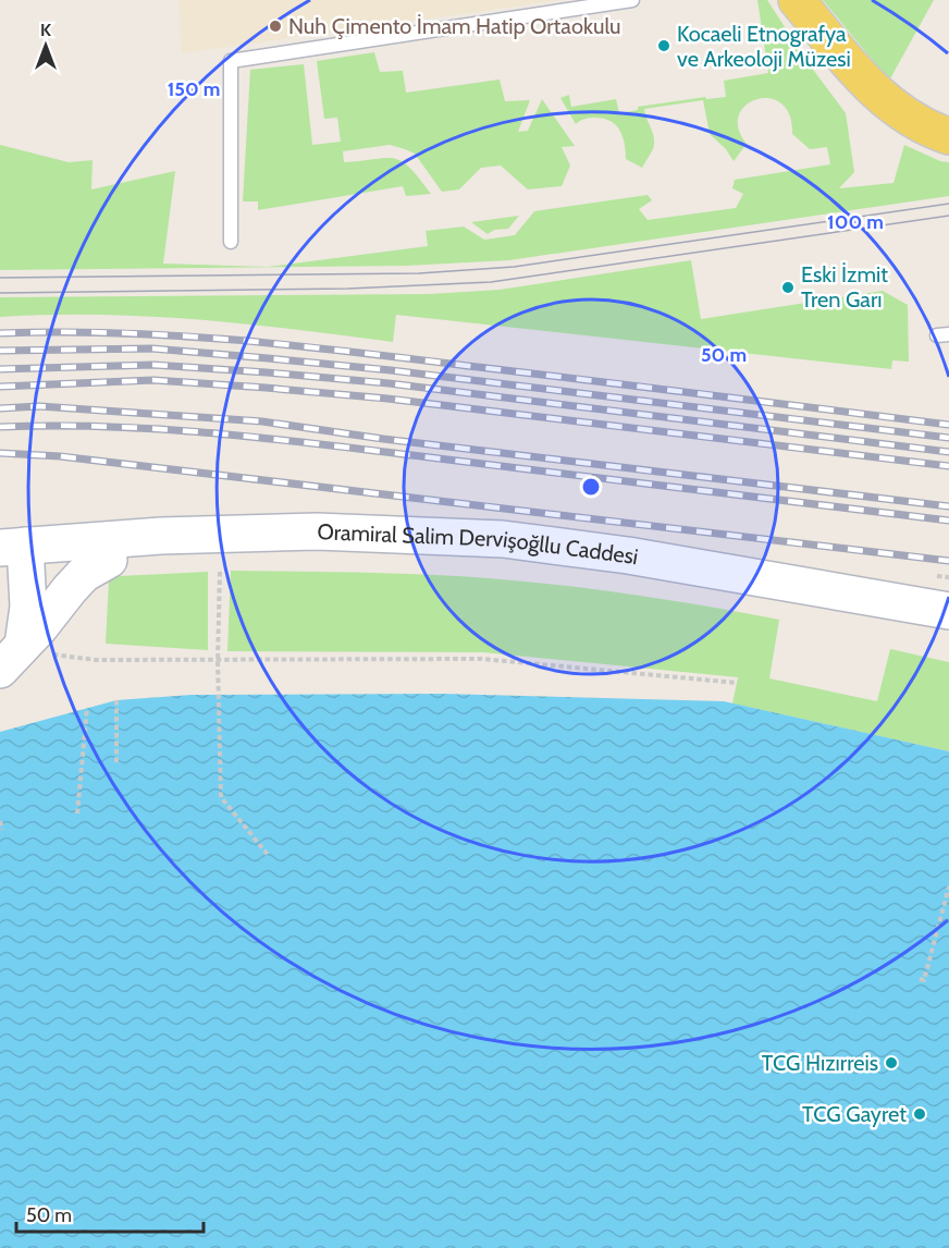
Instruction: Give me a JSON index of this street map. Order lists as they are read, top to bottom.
{
  "streets": {
    "main road": ["Oramiral Salim Dervişoğllu Caddesi"]
  },
  "places": [
    "Nuh Çimento İmam Hatip Ortaokulu",
    "Kocaeli Etnografya ve Arkeoloji Müzesi",
    "Eski İzmit Tren Garı",
    "TCG Hızırreis",
    "TCG Gayret"
  ],
  "scale_bar": "50 m",
  "north": "top",
  "rings": ["150 m", "100 m", "50 m"]
}
